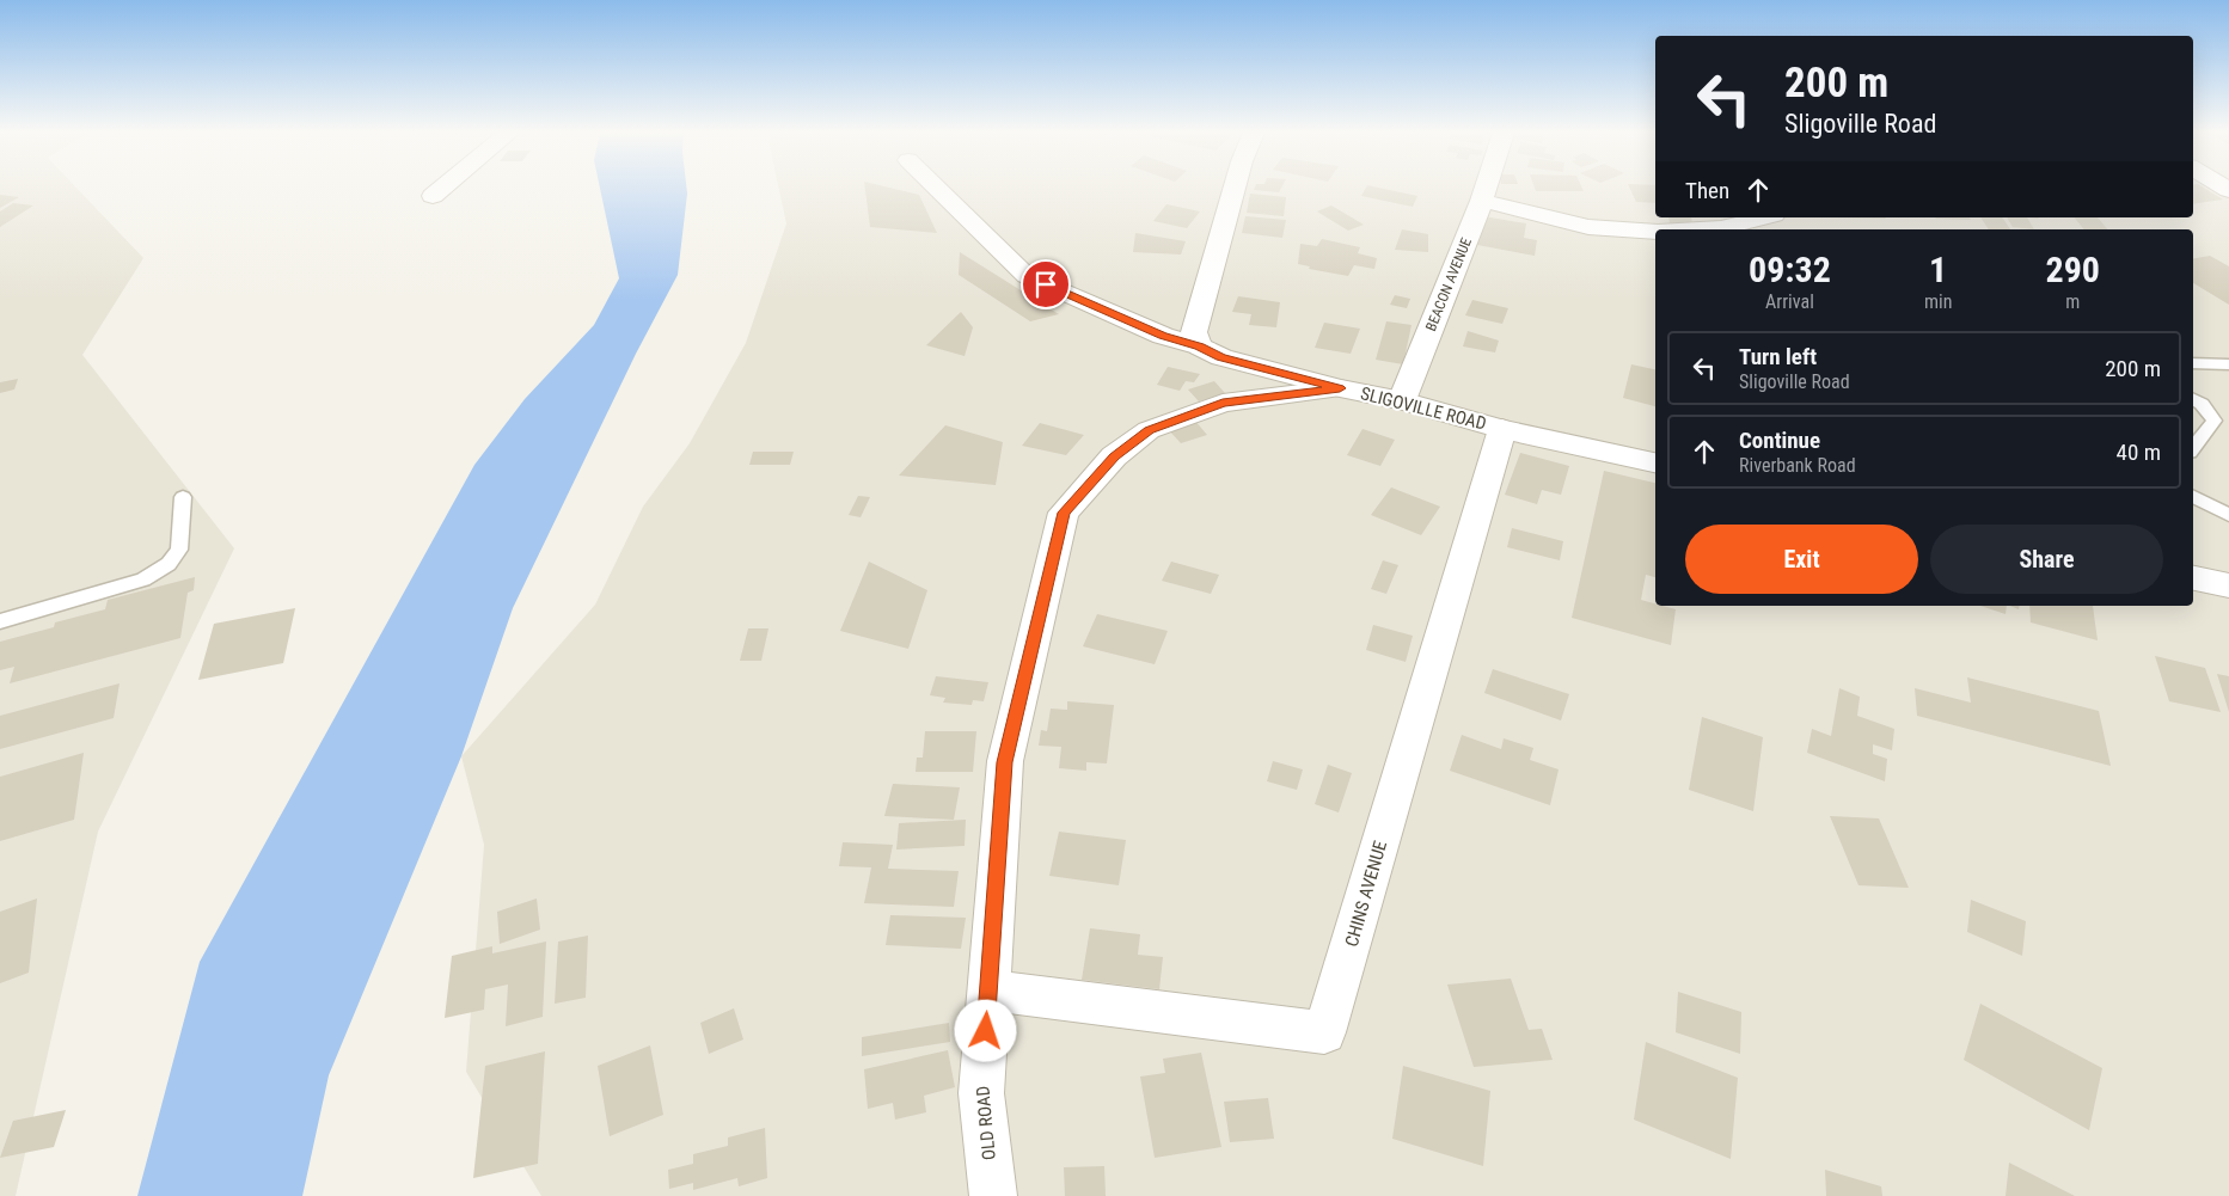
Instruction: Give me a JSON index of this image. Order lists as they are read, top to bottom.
{
  "streets": {
    "street": [
      "BEACON AVENUE",
      "SLIGOVILLE ROAD",
      "CHINS AVENUE",
      "OLD ROAD"
    ]
  },
  "crossings": [
    ["BEACON AVENUE", "SLIGOVILLE ROAD"],
    ["SLIGOVILLE ROAD", "CHINS AVENUE"],
    ["SLIGOVILLE ROAD", "OLD ROAD"],
    ["CHINS AVENUE", "OLD ROAD"]
  ],
  "page": {
    "turn": ["200 m", "Sligoville Road"],
    "then": "Then",
    "eta": [
      "09:32",
      "Arrival",
      "1",
      "min",
      "290",
      "m"
    ],
    "list": [
      {
        "name": "Turn left",
        "note": "Sligoville Road",
        "value": "200 m"
      },
      {
        "name": "Continue",
        "note": "Riverbank Road",
        "value": "40 m"
      }
    ],
    "buttons": ["Exit", "Share"]
  }
}
